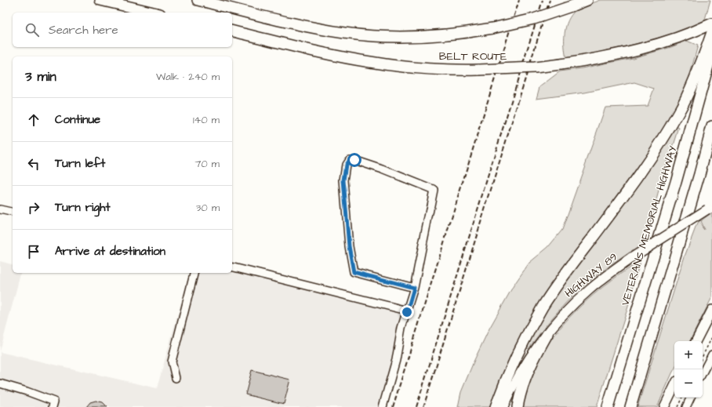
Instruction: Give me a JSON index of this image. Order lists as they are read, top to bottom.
{
  "streets": {
    "highway": ["BELT ROUTE", "VETERANS MEMORIAL HIGHWAY"],
    "main road": ["HIGHWAY 89"]
  },
  "page": {
    "search": "Search here",
    "heading": ["3 min", "Walk · 240 m"],
    "list": [
      ["Continue", "140 m"],
      ["Turn left", "70 m"],
      ["Turn right", "30 m"],
      "Arrive at destination"
    ],
    "map_buttons": ["+", "−"]
  }
}
